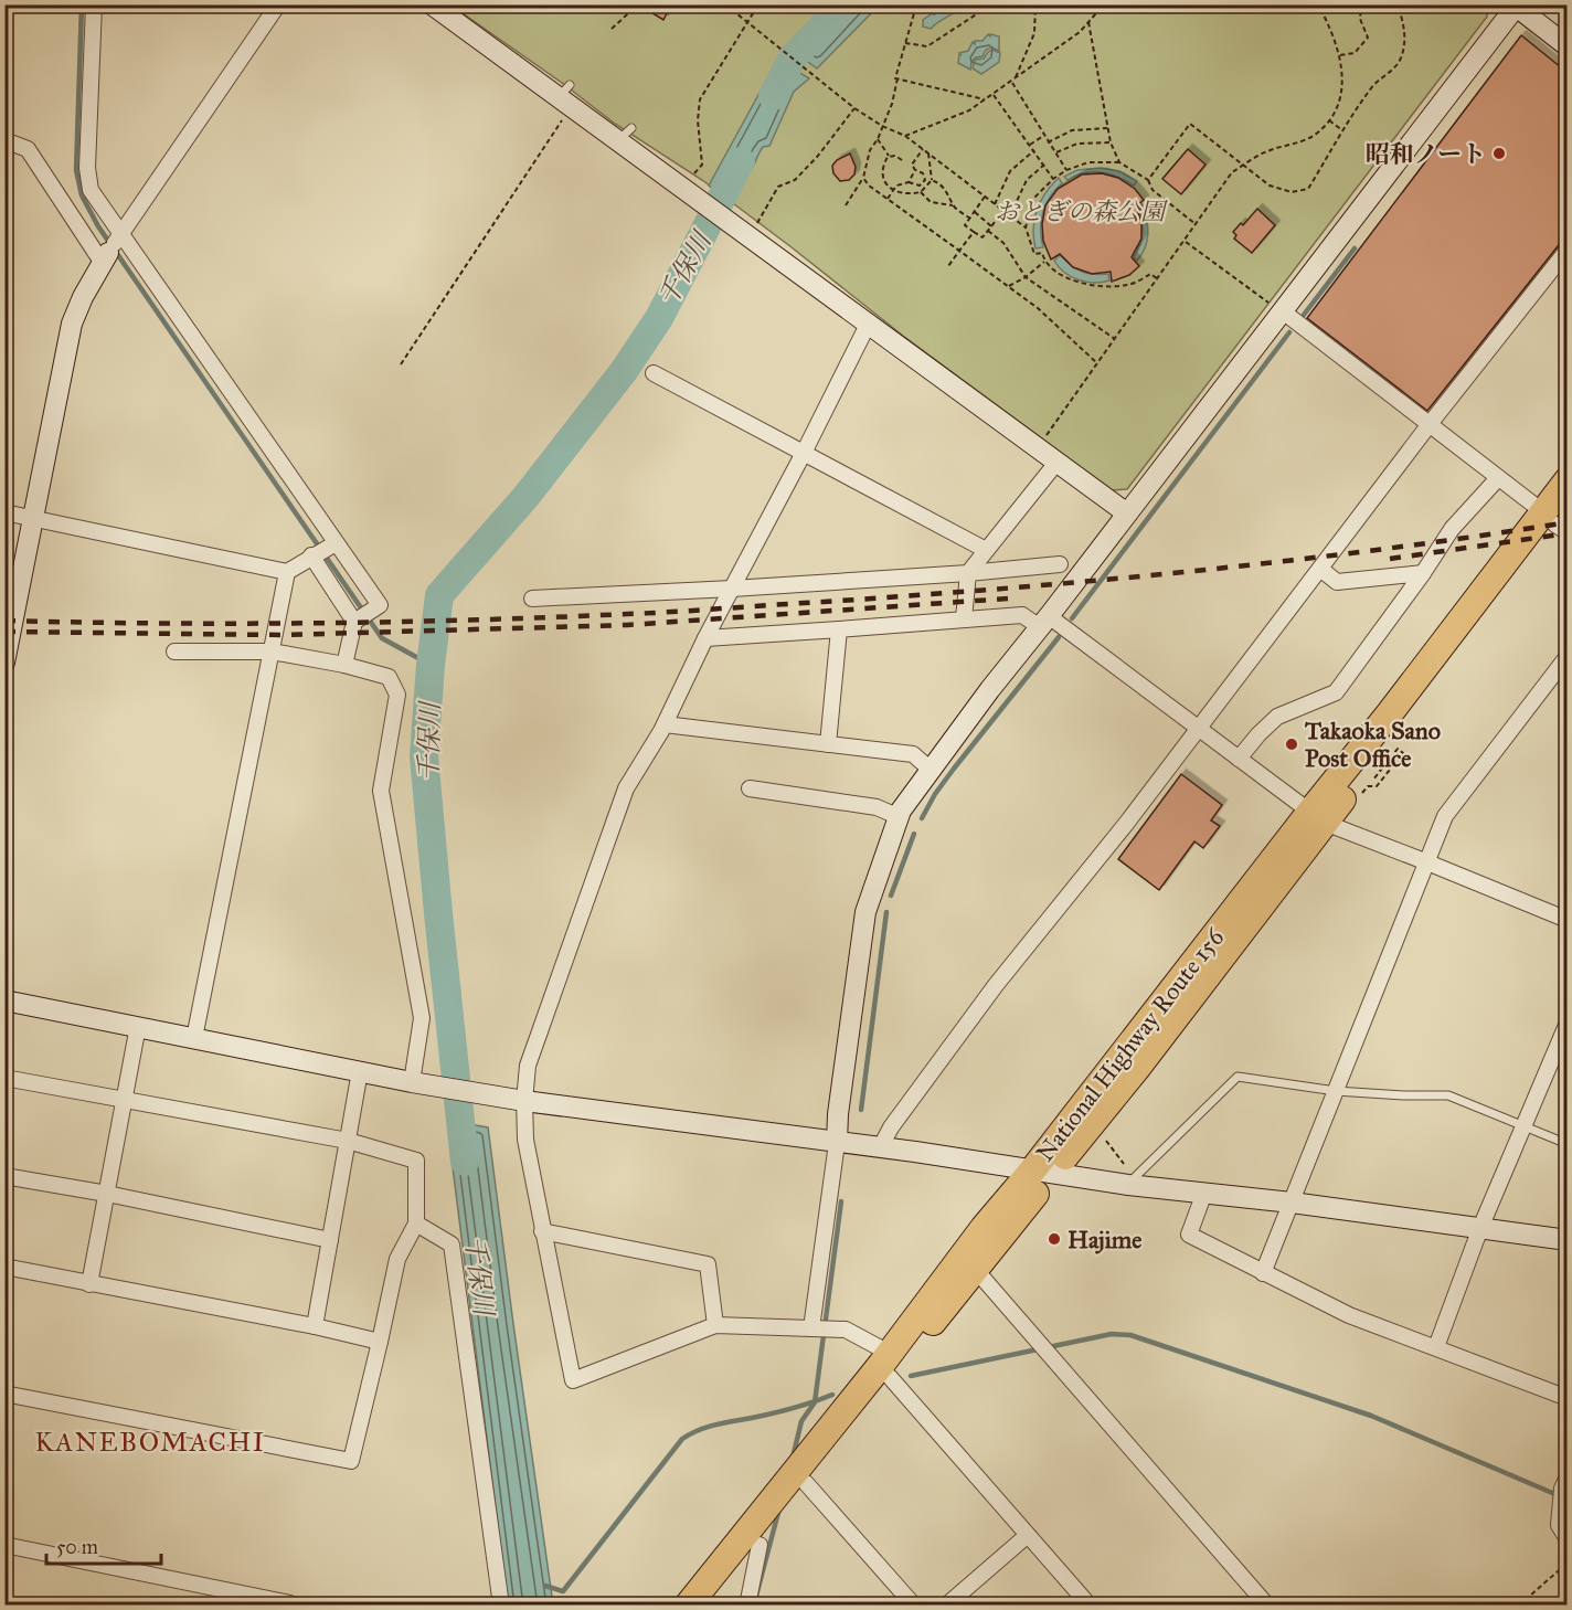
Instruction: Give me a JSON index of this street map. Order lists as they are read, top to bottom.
{
  "streets": {
    "highway": ["National Highway Route 156"]
  },
  "districts": ["KANEBOMACHI"],
  "water": ["千保川"],
  "parks": ["おとぎの森公園"],
  "places": ["昭和ノート", "Takaoka Sano Post Office", "Hajime"],
  "scale_bar": "50 m"
}
